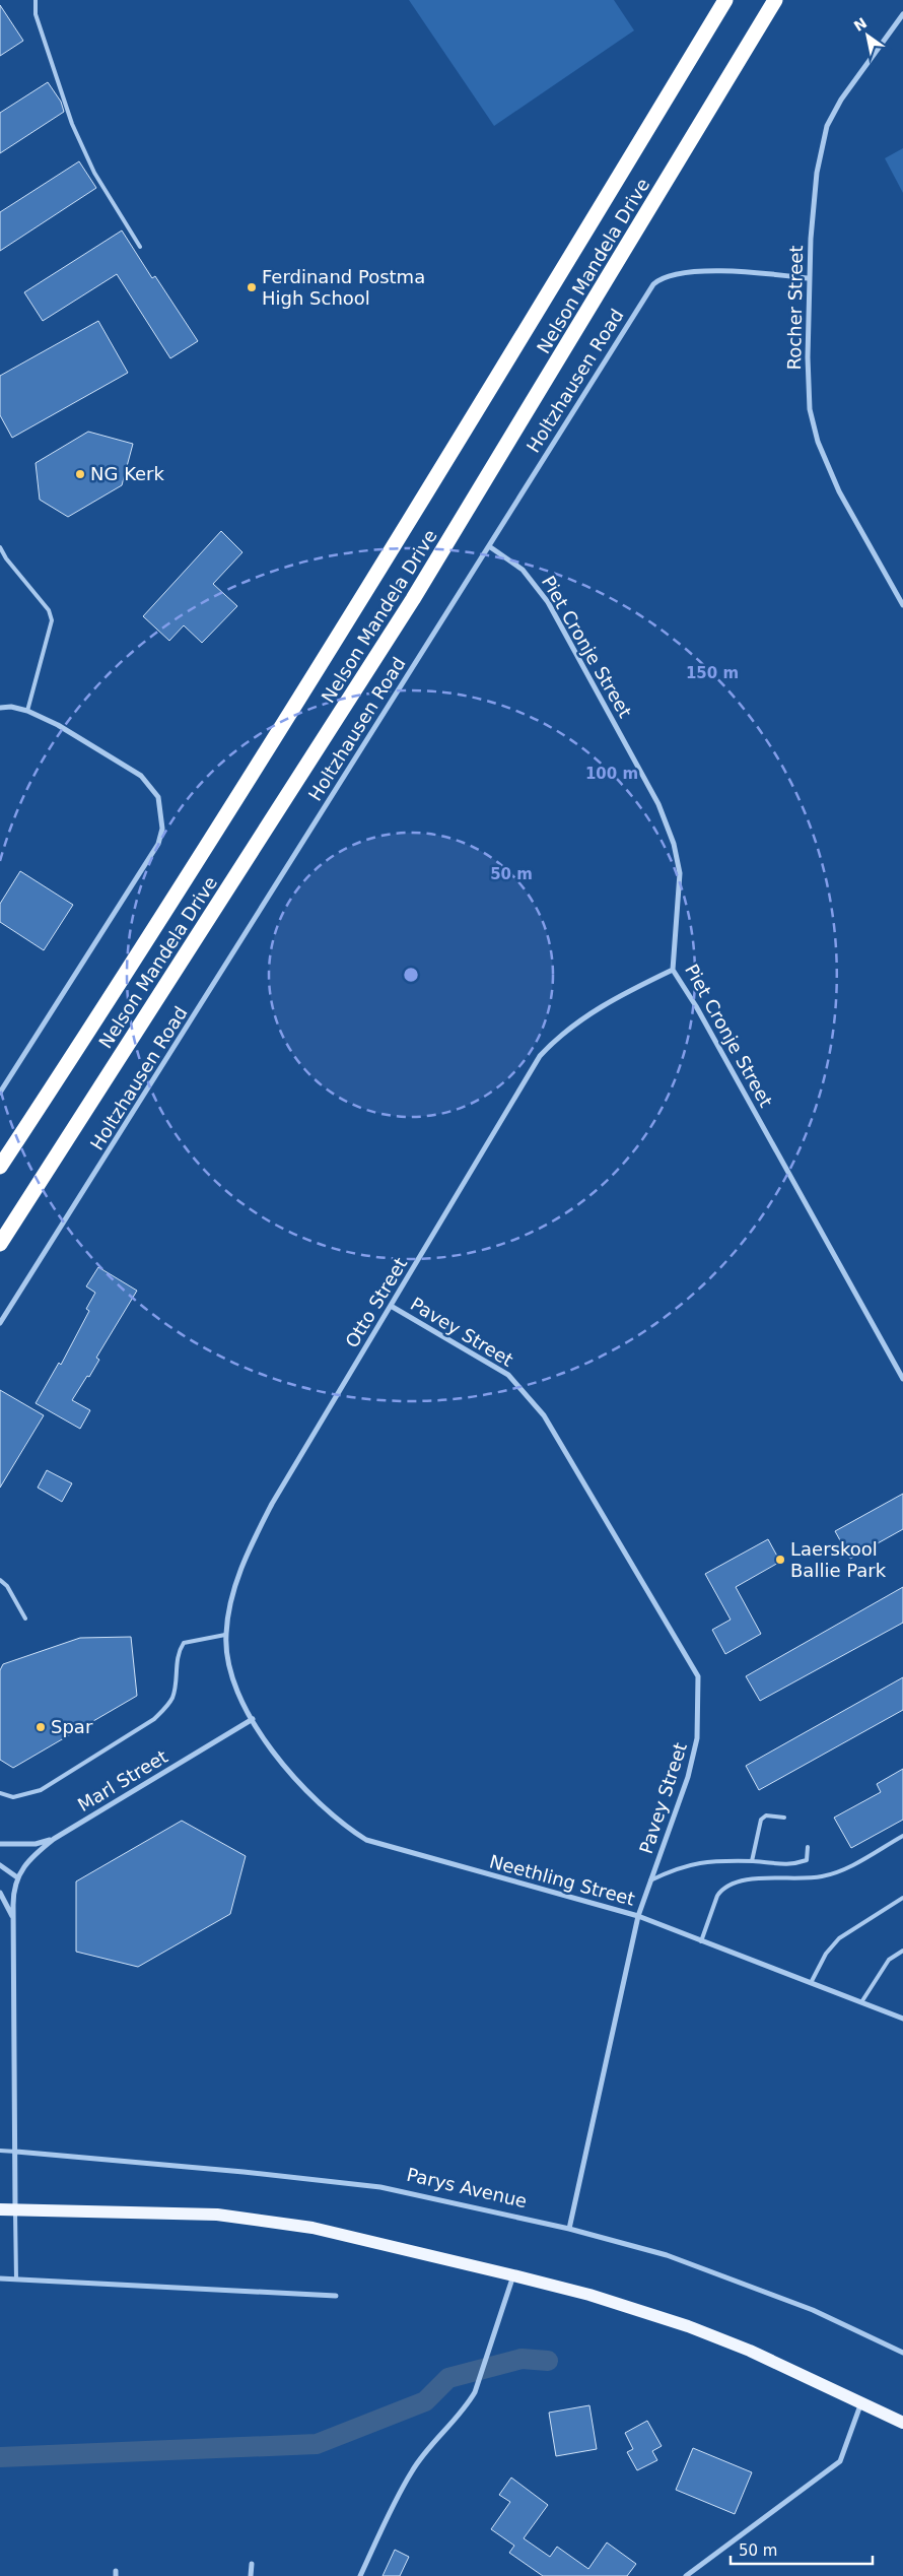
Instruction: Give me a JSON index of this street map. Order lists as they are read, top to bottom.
{
  "streets": {
    "highway": ["Nelson Mandela Drive"],
    "street": [
      "Rocher Street",
      "Holtzhausen Road",
      "Piet Cronje Street",
      "Otto Street",
      "Pavey Street",
      "Marl Street",
      "Neethling Street",
      "Parys Avenue"
    ]
  },
  "crossings": [
    ["Rocher Street", "Holtzhausen Road"],
    ["Holtzhausen Road", "Piet Cronje Street"],
    ["Piet Cronje Street", "Otto Street"],
    ["Otto Street", "Pavey Street"],
    ["Otto Street", "Marl Street"],
    ["Otto Street", "Neethling Street"],
    ["Pavey Street", "Neethling Street"],
    ["Pavey Street", "Parys Avenue"],
    ["Marl Street", "Neethling Street"]
  ],
  "places": [
    "Ferdinand Postma High School",
    "NG Kerk",
    "Laerskool Ballie Park",
    "Spar"
  ],
  "scale_bar": "50 m",
  "north": "top left",
  "rings": ["150 m", "100 m", "50 m"]
}
